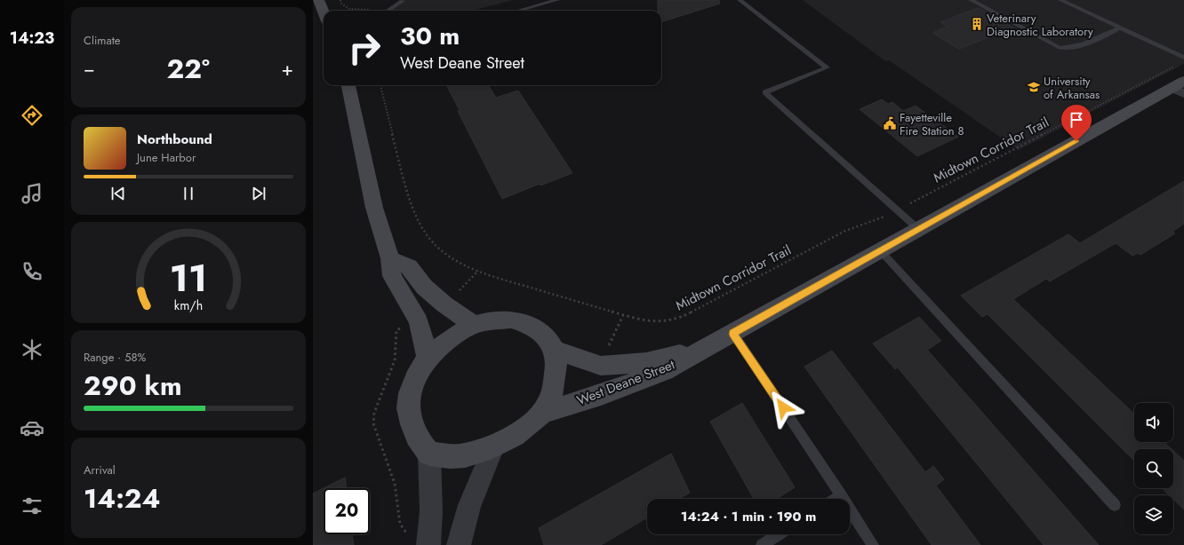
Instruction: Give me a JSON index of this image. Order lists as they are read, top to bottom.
{
  "streets": {
    "street": ["West Deane Street"],
    "path": ["Midtown Corridor Trail"]
  },
  "places": {
    "building": ["Veterinary Diagnostic Laboratory"],
    "school or university": ["University of Arkansas"],
    "public building": ["Fayetteville Fire Station 8"]
  },
  "page": {
    "tabs": "14:23",
    "tile": [
      "Climate",
      ["Range · 58%", "290 km"],
      ["Arrival", "14:24"]
    ],
    "turn": ["30 m", "West Deane Street"],
    "heat": ["−", "22°", "+"],
    "song": ["Northbound", "June Harbor"],
    "limit": "20",
    "trip": "14:24 · 1 min · 190 m",
    "gauge": ["11", "km/h"]
  }
}
